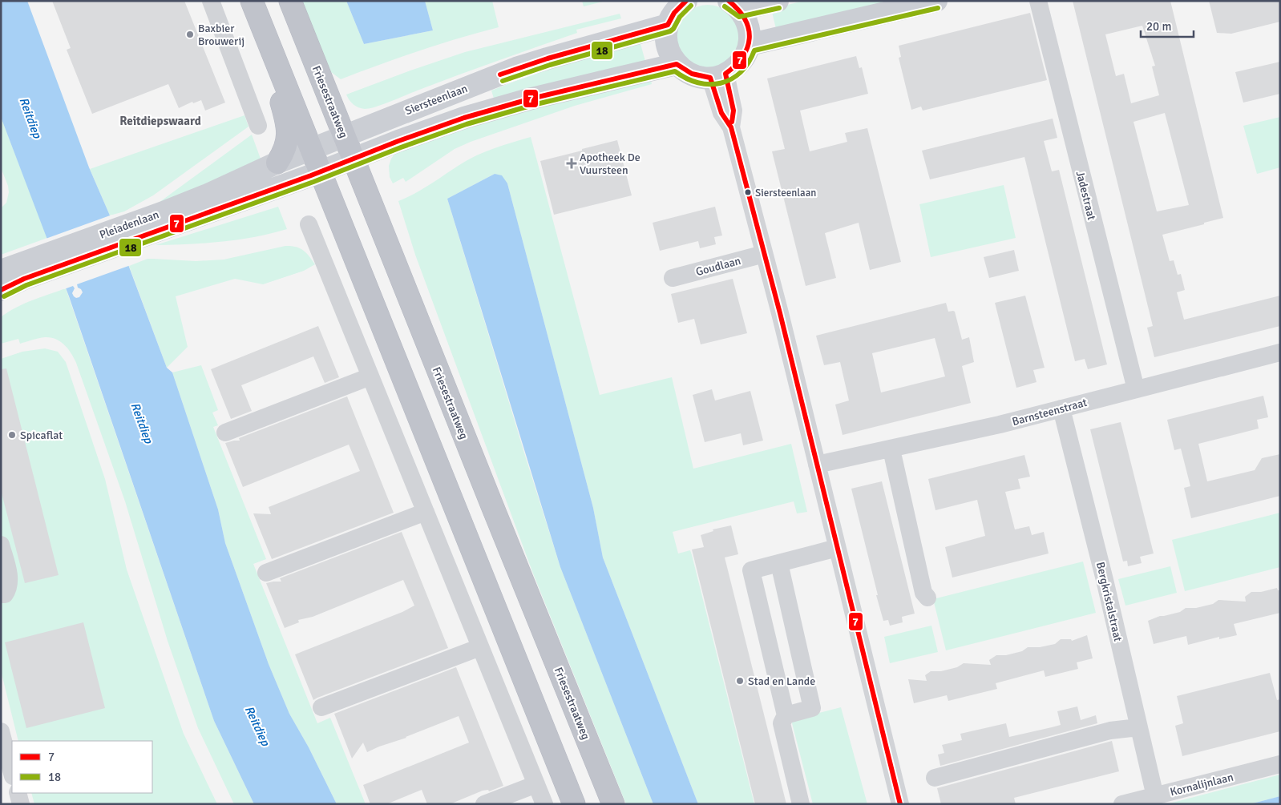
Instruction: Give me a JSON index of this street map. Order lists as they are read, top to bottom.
{
  "streets": {
    "highway": ["Friesestraatweg"],
    "main road": ["Siersteenlaan", "Pleiadenlaan"],
    "street": [
      "Jadestraat",
      "Goudlaan",
      "Barnsteenstraat",
      "Bergkristalstraat",
      "Kornalijnlaan"
    ]
  },
  "crossings": [
    ["Siersteenlaan", "Friesestraatweg"],
    ["Siersteenlaan", "Pleiadenlaan"],
    ["Friesestraatweg", "Pleiadenlaan"],
    ["Jadestraat", "Barnsteenstraat"],
    ["Barnsteenstraat", "Bergkristalstraat"],
    ["Bergkristalstraat", "Kornalijnlaan"]
  ],
  "districts": ["Reitdiepswaard"],
  "water": ["Reitdiep"],
  "places": {
    "other": [
      "Baxbier Brouwerij",
      "Siersteenlaan",
      "Spicaflat",
      "Stad en Lande"
    ],
    "health": ["Apotheek De Vuursteen"]
  },
  "lines": ["transit line 7", "transit line 18"],
  "legend": ["7", "18"],
  "scale_bar": "20 m"
}
